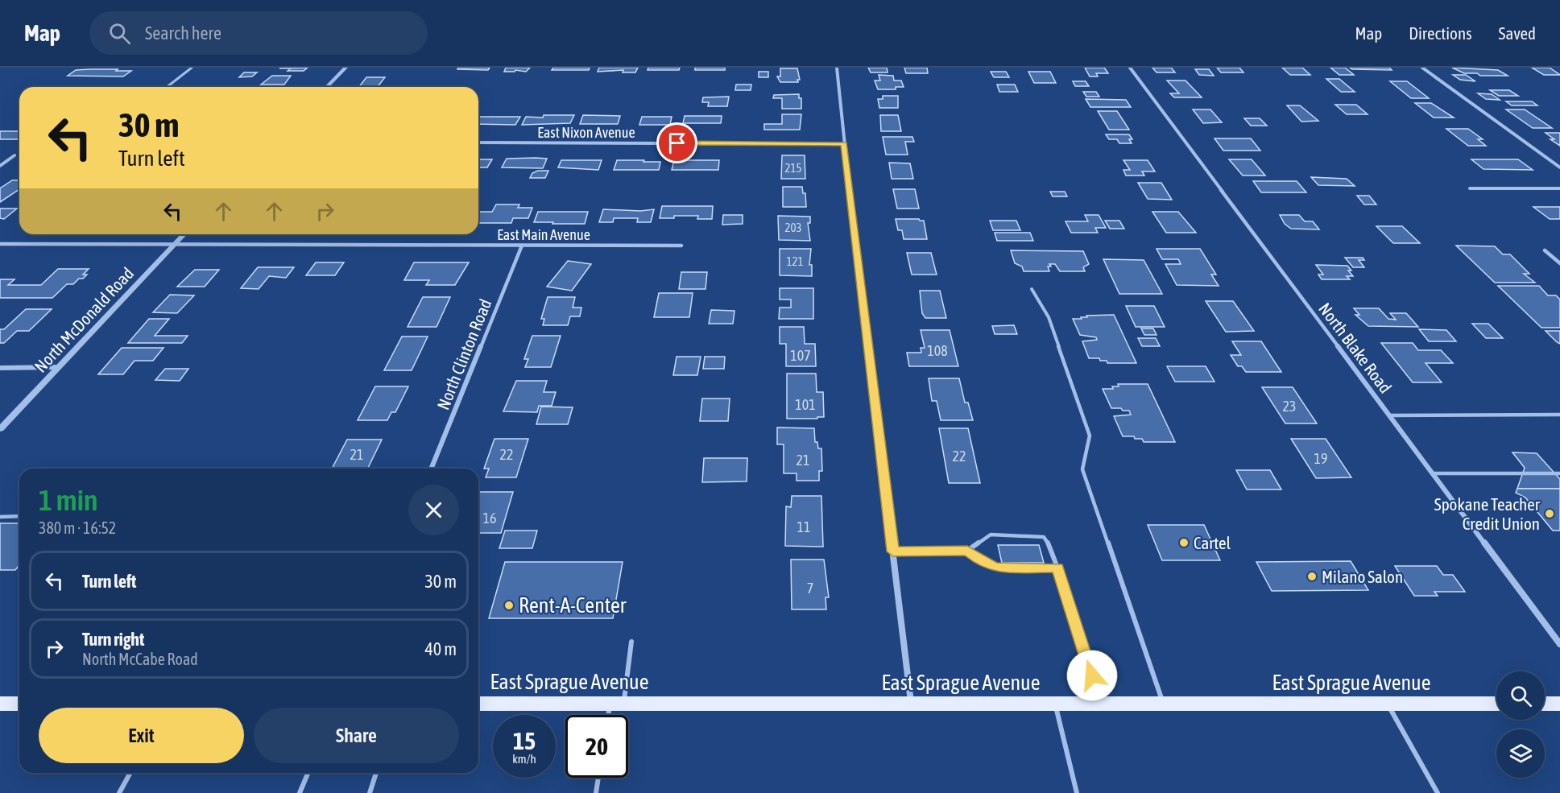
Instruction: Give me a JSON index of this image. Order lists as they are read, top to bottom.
{
  "streets": {
    "main road": ["East Sprague Avenue"],
    "street": [
      "East Nixon Avenue",
      "East Main Avenue",
      "North McDonald Road",
      "North Blake Road",
      "North Clinton Road"
    ]
  },
  "crossings": [
    ["East Main Avenue", "North McDonald Road"],
    ["East Main Avenue", "North Clinton Road"]
  ],
  "places": [
    "Spokane Teacher Credit Union",
    "Cartel",
    "Milano Salon",
    "Rent-A-Center"
  ],
  "house_numbers": [
    "215",
    "203",
    "121",
    "108",
    "107",
    "101",
    "23",
    "21",
    "22",
    "22",
    "19",
    "21",
    "16",
    "11",
    "7"
  ],
  "page": {
    "header": "Map",
    "search": "Search here",
    "nav": ["Map", "Directions", "Saved"],
    "turn": ["30 m", "Turn left"],
    "heading": ["1 min", "380 m · 16:52"],
    "list": [
      {
        "name": "Turn left",
        "value": "30 m"
      },
      {
        "name": "Turn right",
        "note": "North McCabe Road",
        "value": "40 m"
      }
    ],
    "buttons": ["Exit", "Share"],
    "speed": "15 km/h",
    "limit": "20"
  }
}
